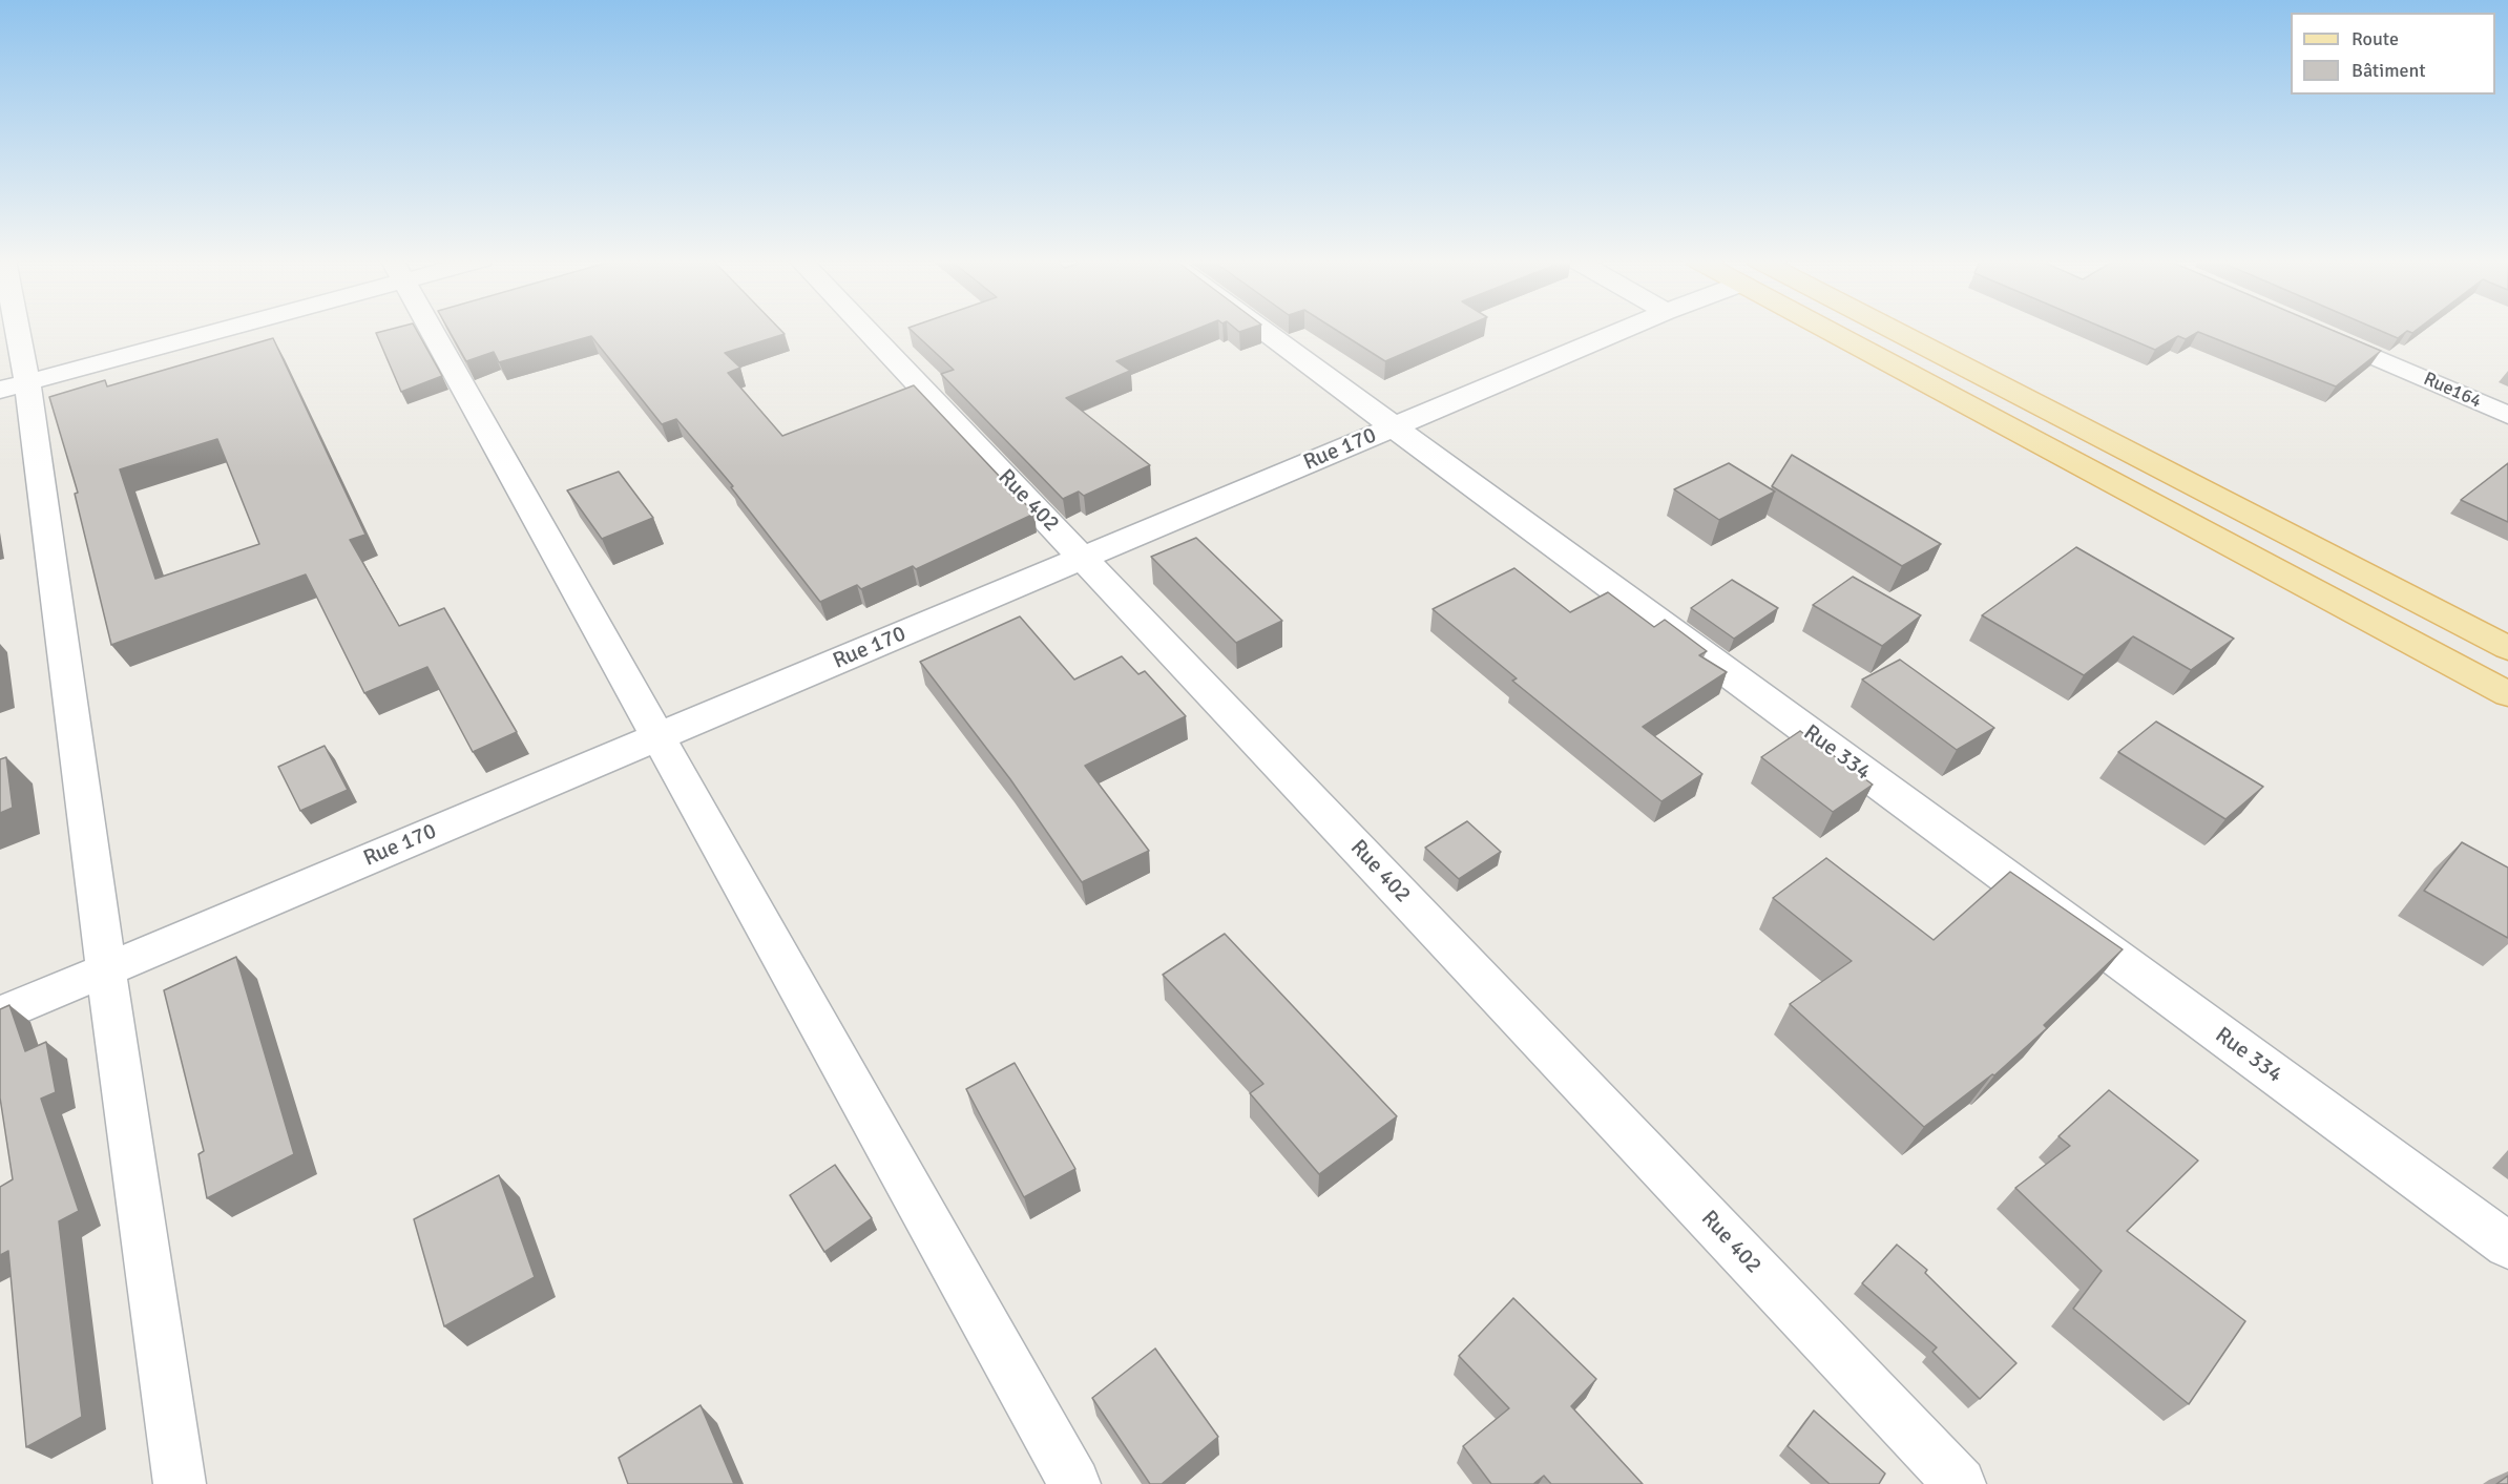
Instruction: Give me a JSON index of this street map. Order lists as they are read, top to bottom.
{
  "streets": {
    "street": [
      "Rue164",
      "Rue 170",
      "Rue 402",
      "Rue 334"
    ]
  },
  "crossings": [
    ["Rue 170", "Rue 402"],
    ["Rue 170", "Rue 334"]
  ],
  "legend": ["Route", "Bâtiment"]
}
